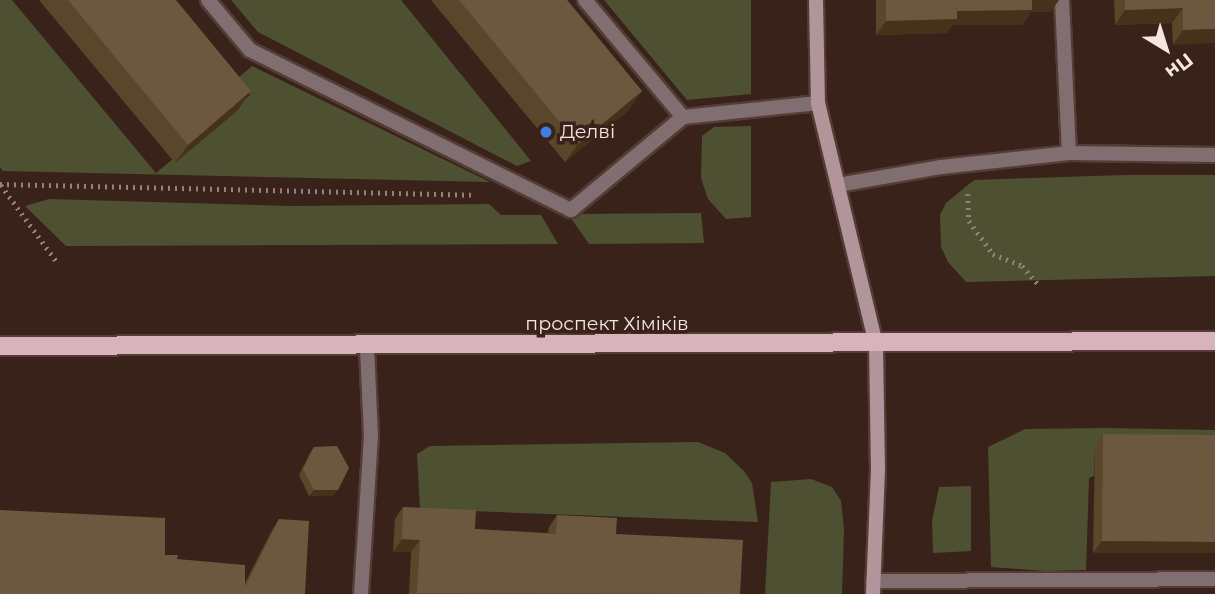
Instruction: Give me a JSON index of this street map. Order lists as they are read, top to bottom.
{
  "streets": {
    "main road": ["проспект Хіміків"]
  },
  "places": ["Делві"],
  "north": "bottom right"
}
